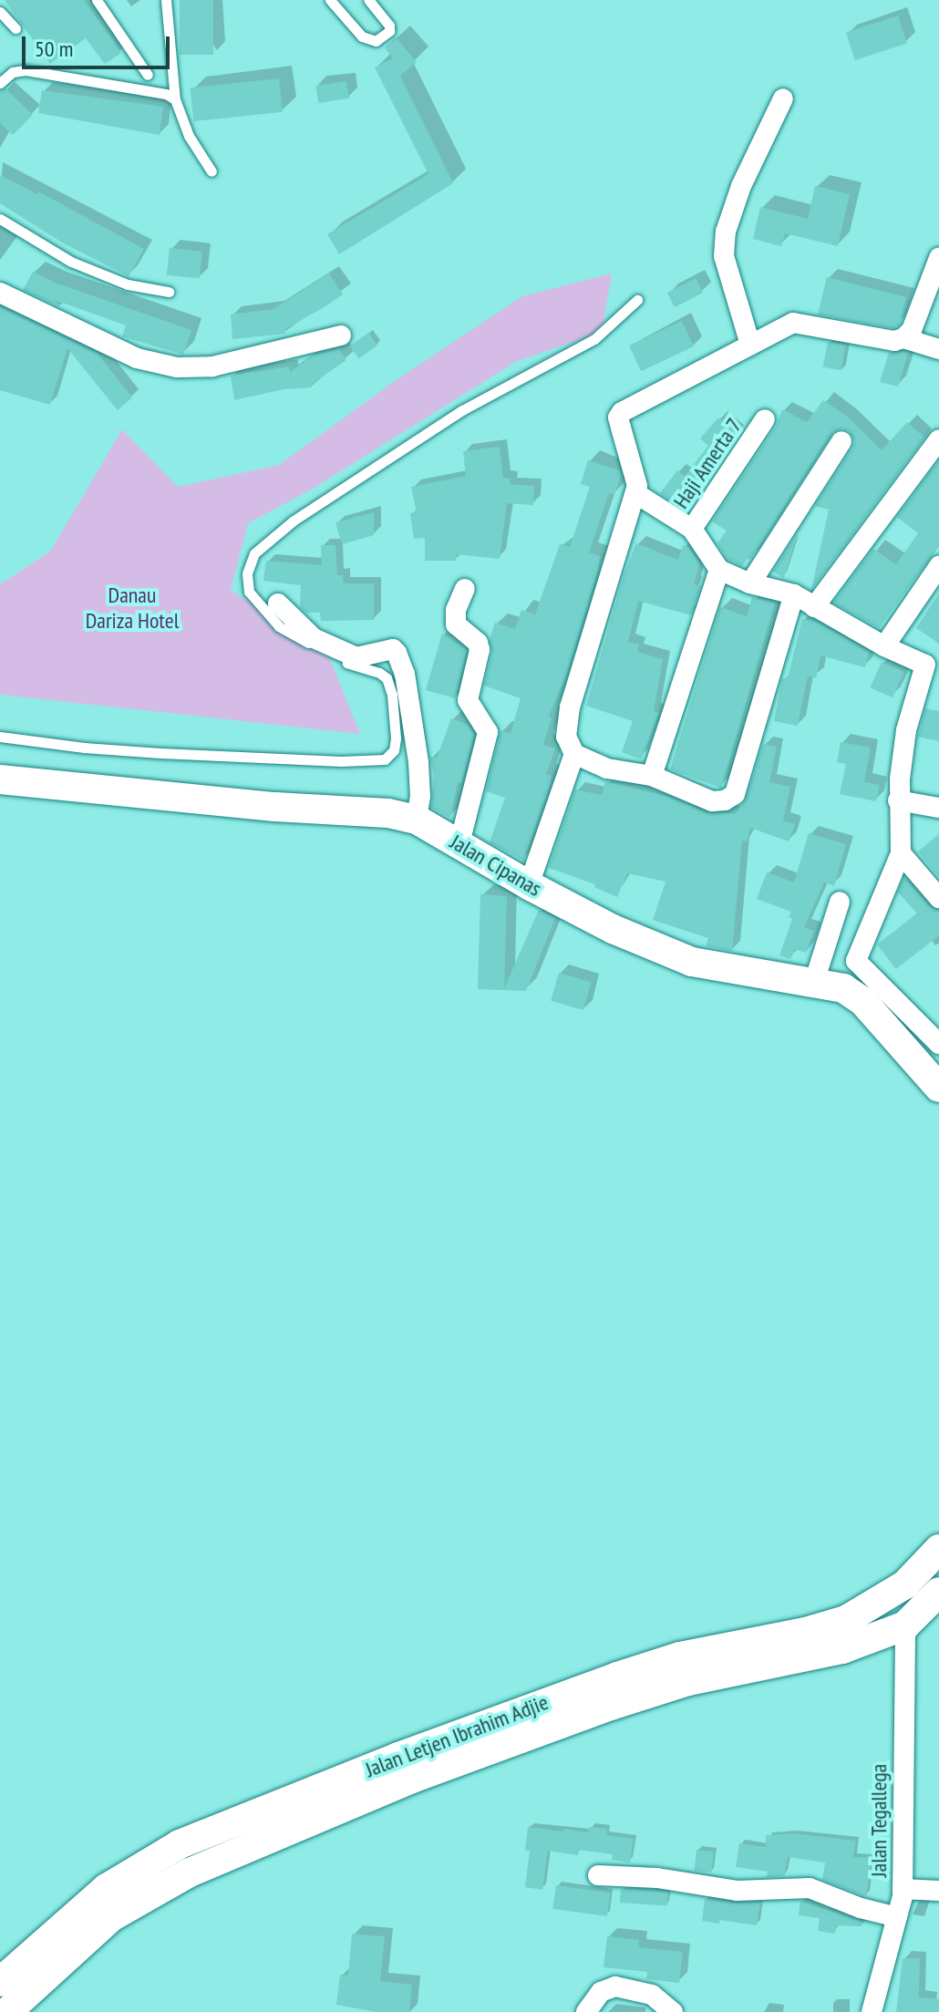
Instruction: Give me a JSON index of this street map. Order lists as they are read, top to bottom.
{
  "streets": {
    "street": [
      "Haji Amerta 7",
      "Jalan Cipanas",
      "Jalan Letjen Ibrahim Adjie",
      "Jalan Tegallega"
    ]
  },
  "crossings": [
    ["Jalan Letjen Ibrahim Adjie", "Jalan Tegallega"]
  ],
  "parks": ["Danau Dariza Hotel"],
  "scale_bar": "50 m"
}
